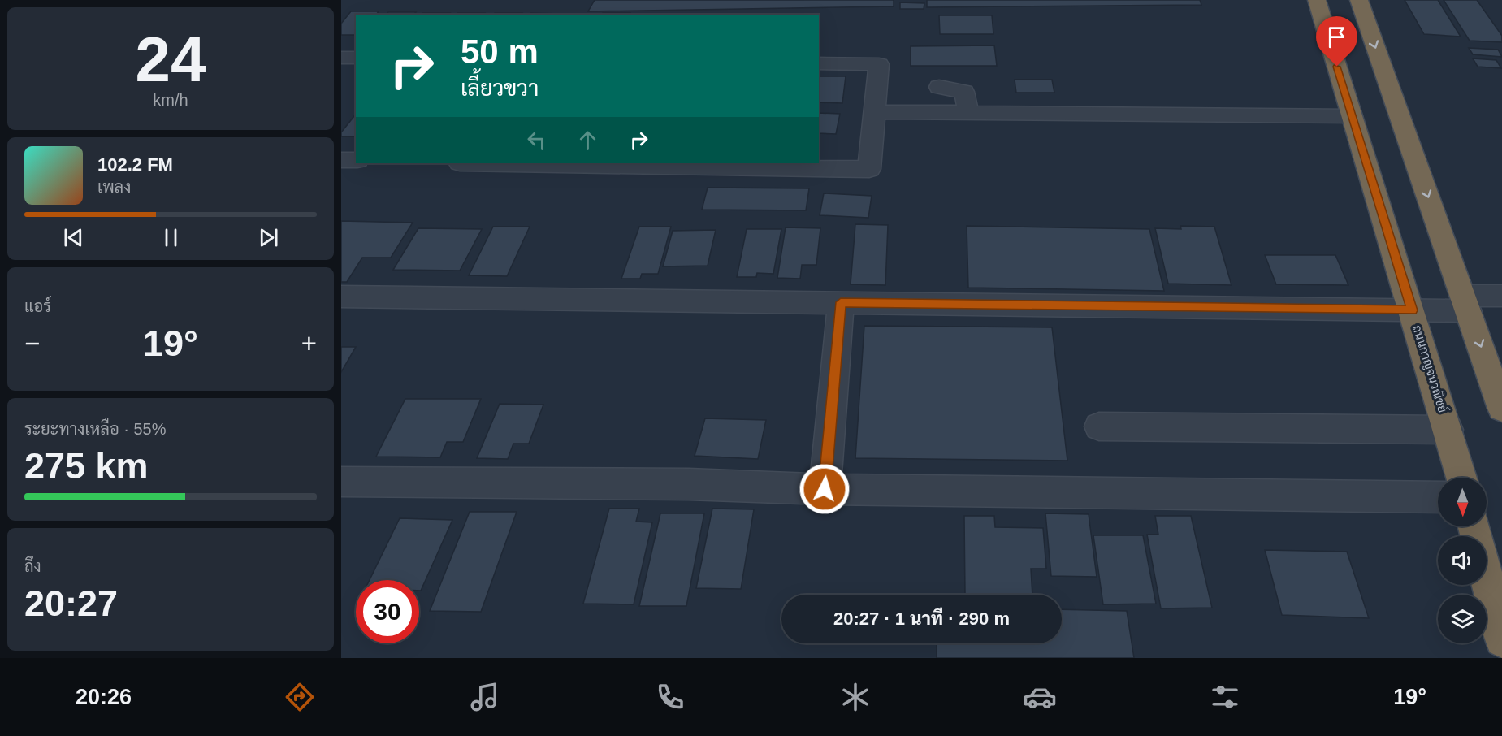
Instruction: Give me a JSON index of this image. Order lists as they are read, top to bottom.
{
  "streets": {
    "highway": ["ถนนกาญจนวณิชย์"]
  },
  "north": "bottom",
  "page": {
    "tile": [
      ["24", "km/h"],
      "แอร์",
      ["ระยะทางเหลือ · 55%", "275 km"],
      ["ถึง", "20:27"]
    ],
    "turn": ["50 m", "เลี้ยวขวา"],
    "song": ["102.2 FM", "เพลง"],
    "heat": ["−", "19°", "+"],
    "limit": "30",
    "trip": "20:27 · 1 นาที · 290 m",
    "tabs": ["20:26", "19°"]
  }
}
